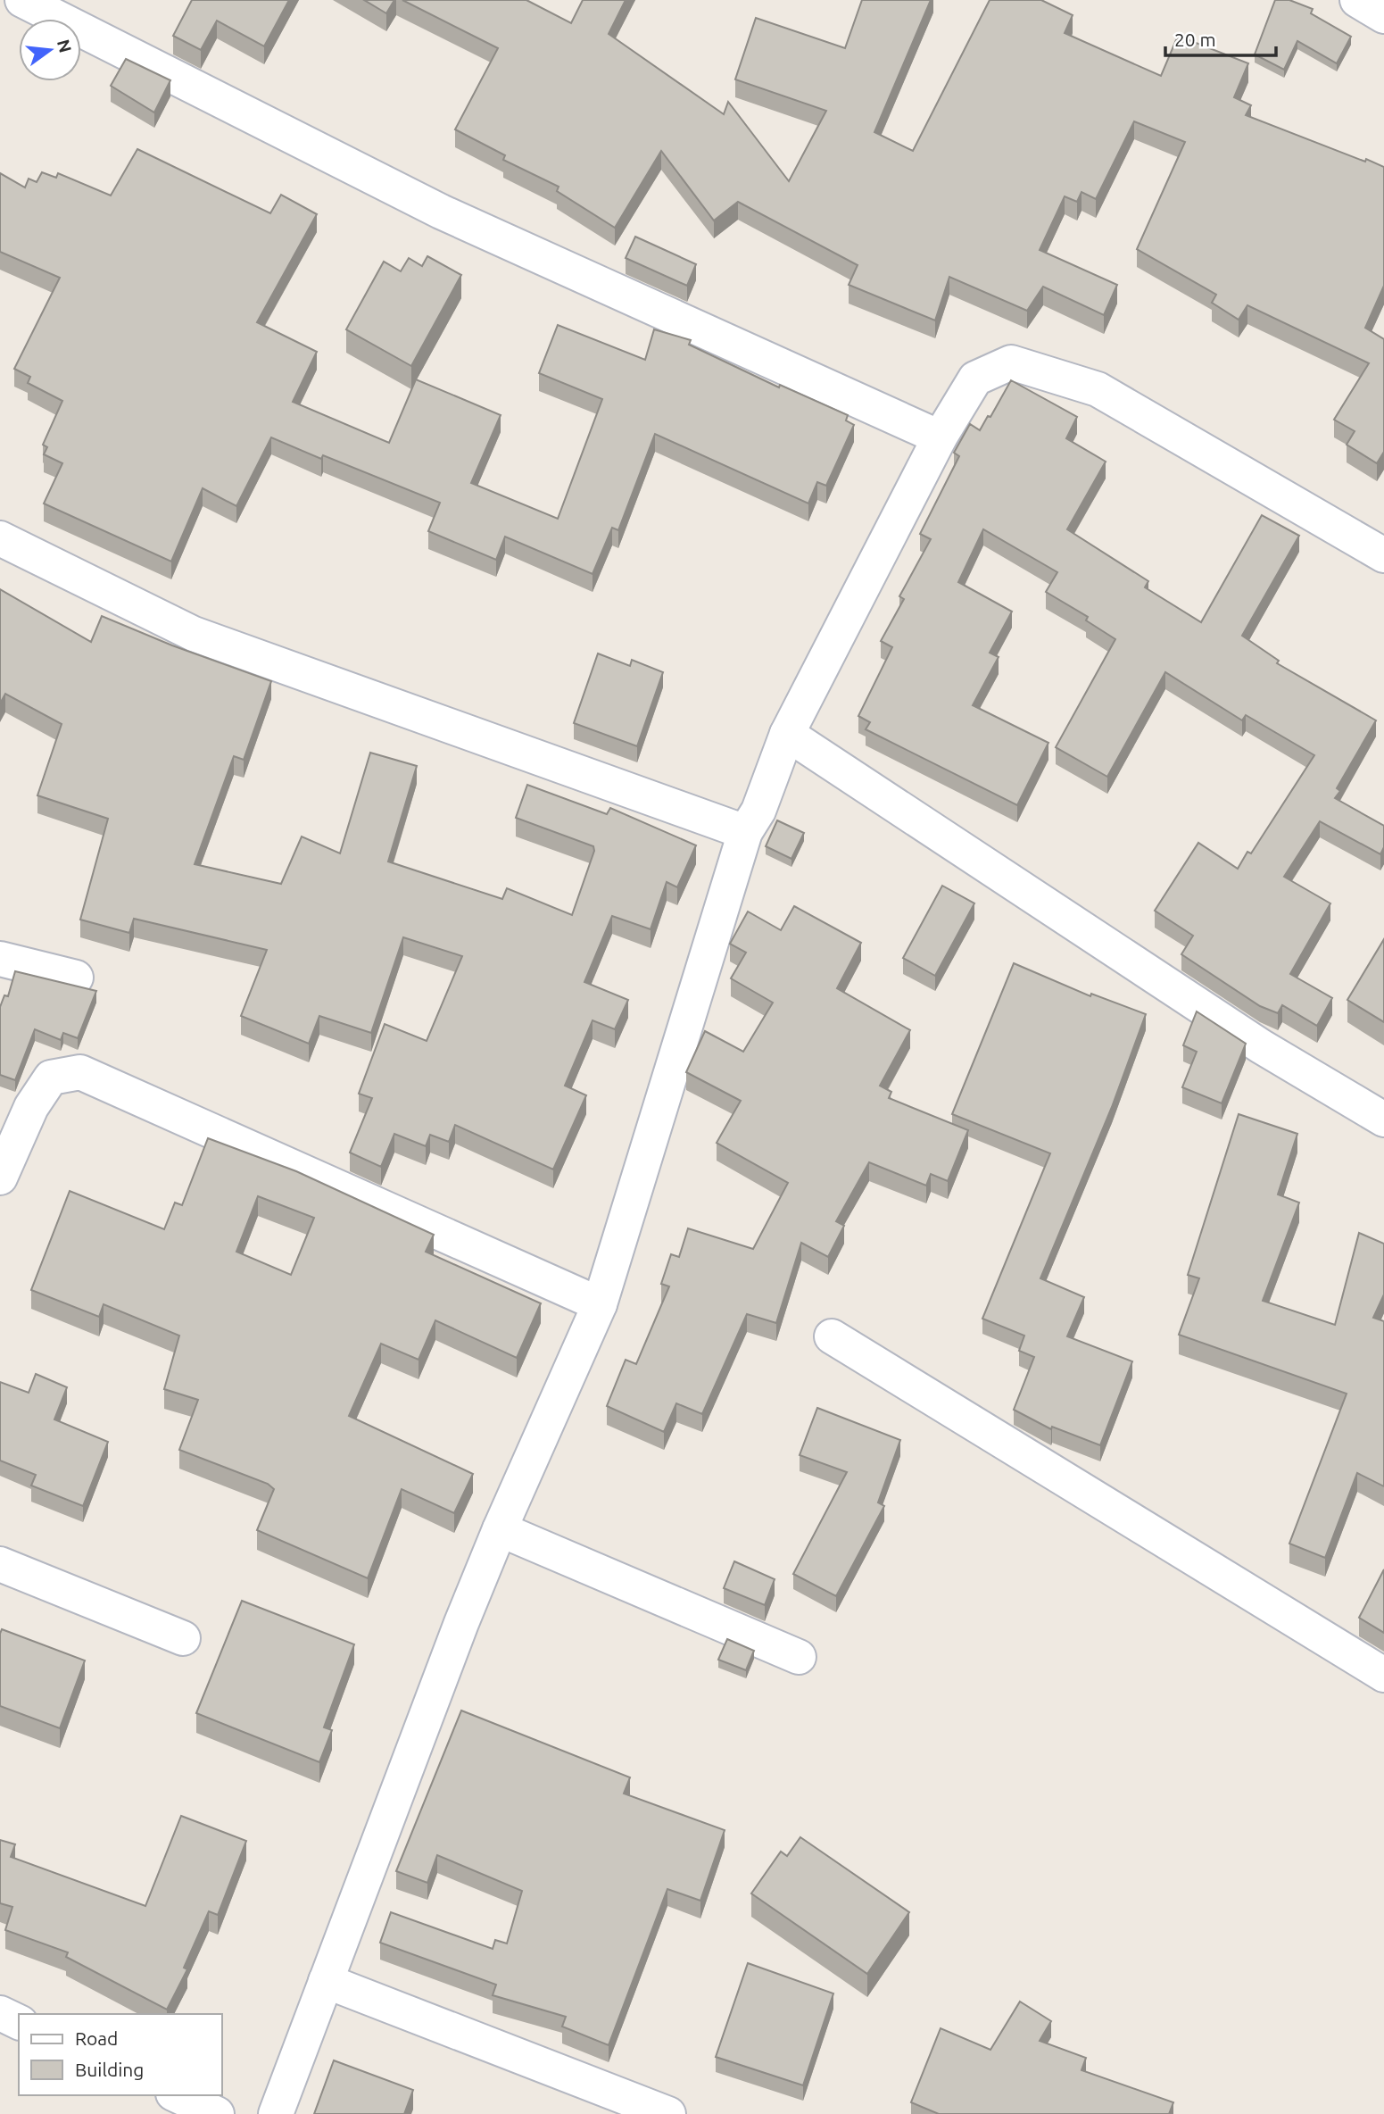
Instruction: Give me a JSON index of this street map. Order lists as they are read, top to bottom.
{
  "legend": ["Road", "Building"],
  "scale_bar": "20 m",
  "north": "right"
}
